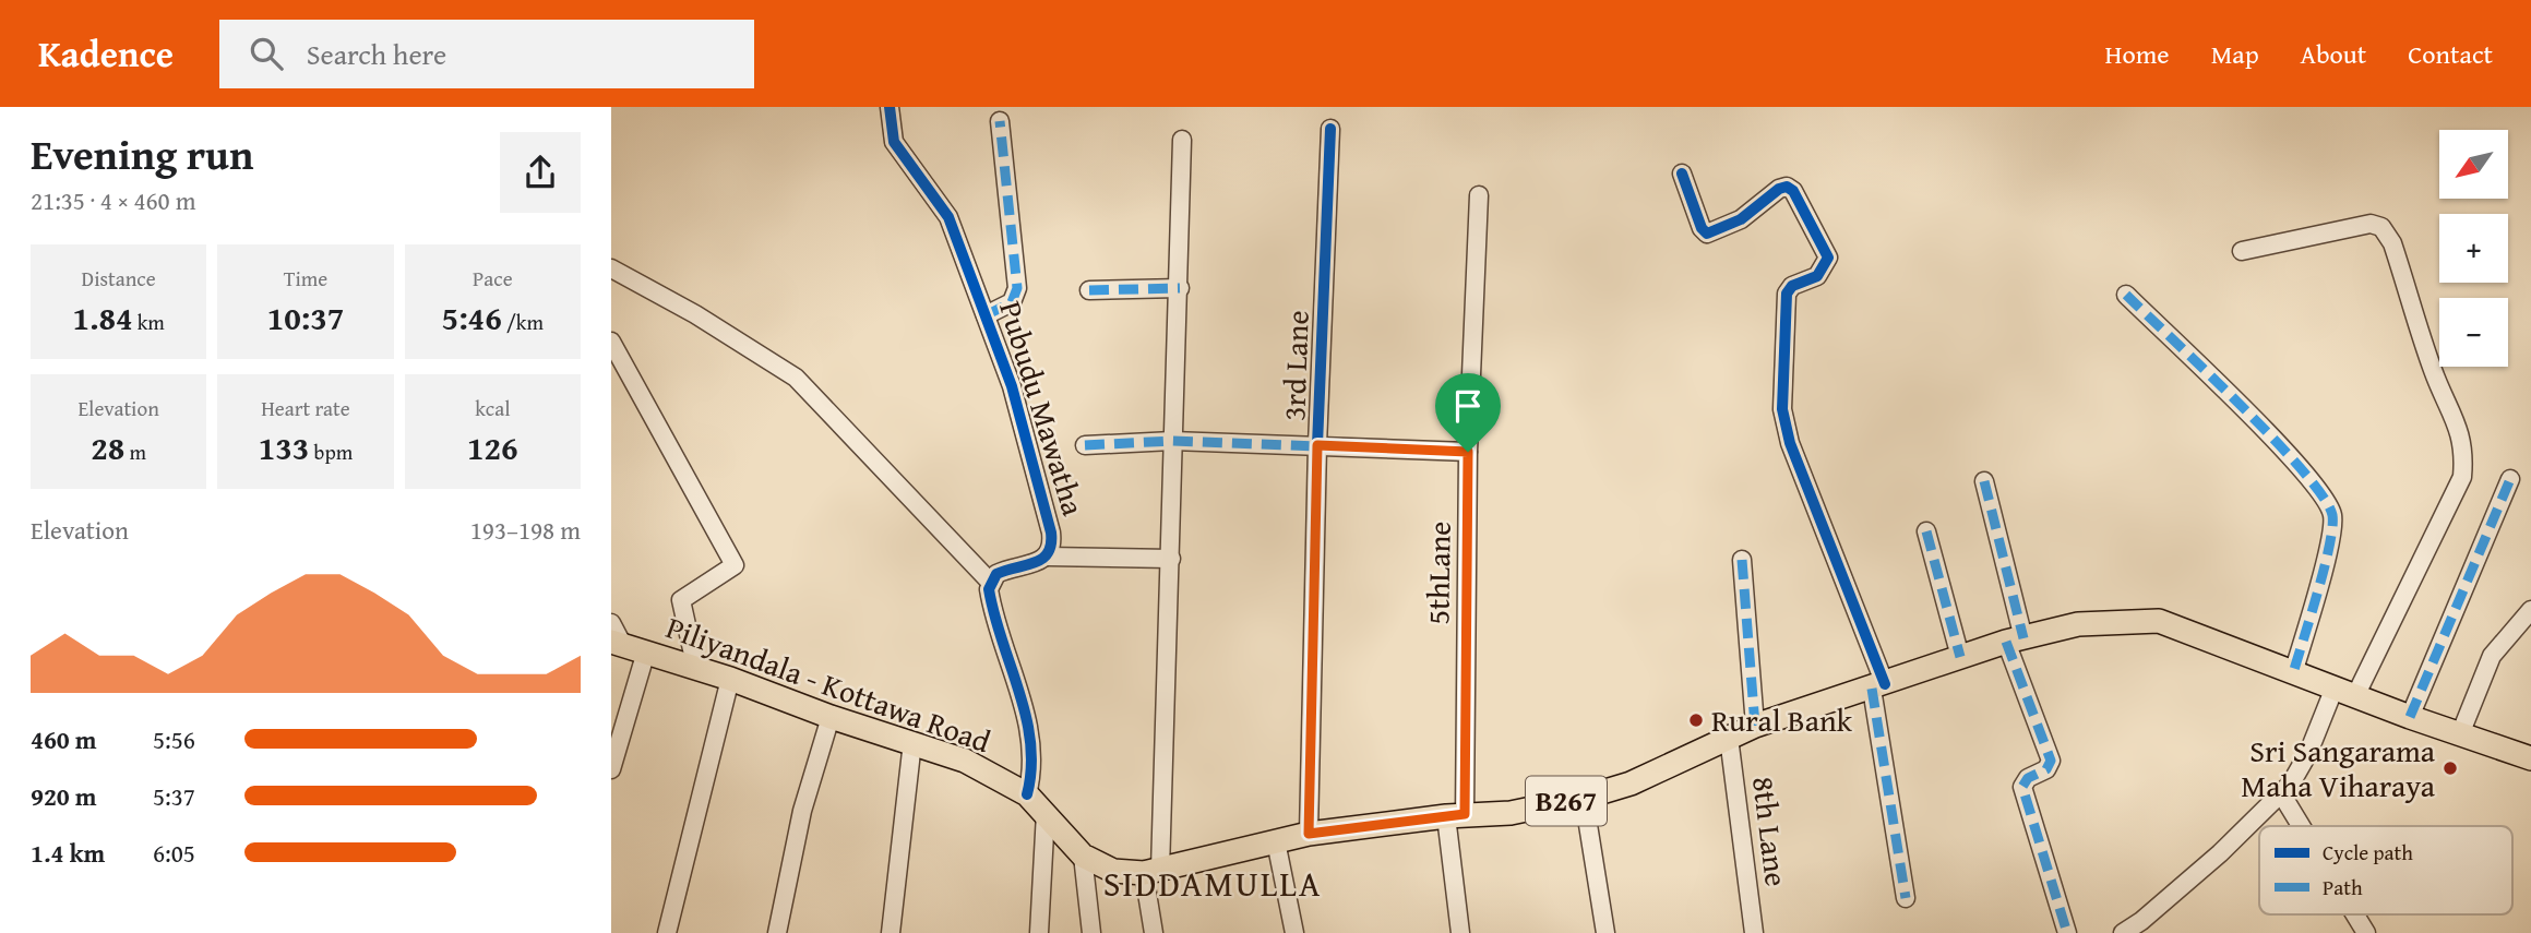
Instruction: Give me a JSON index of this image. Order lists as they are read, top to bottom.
{
  "streets": {
    "main road": ["Piliyandala - Kottawa Road", "B267"],
    "street": [
      "3rd Lane",
      "Pubudu Mawatha",
      "5thLane",
      "8th Lane"
    ]
  },
  "crossings": [
    ["3rd Lane", "Piliyandala - Kottawa Road"],
    ["5thLane", "Piliyandala - Kottawa Road"],
    ["Piliyandala - Kottawa Road", "8th Lane"]
  ],
  "districts": ["SIDDAMULLA"],
  "places": ["Rural Bank", "Sri Sangarama Maha Viharaya"],
  "legend": ["Cycle path", "Path"],
  "north": "bottom left",
  "page": {
    "header": "Kadence",
    "search": "Search here",
    "nav": [
      "Home",
      "Map",
      "About",
      "Contact"
    ],
    "heading": ["Evening run", "21:35 · 4 × 460 m"],
    "map_buttons": ["+", "−"],
    "stats": [
      ["Distance", "1.84 km"],
      ["Time", "10:37"],
      ["Pace", "5:46 /km"],
      ["Elevation", "28 m"],
      ["Heart rate", "133 bpm"],
      ["kcal", "126"]
    ],
    "chart": ["Elevation", "193–198 m"],
    "list": [
      {
        "name": "460 m",
        "note": "5:56"
      },
      {
        "name": "920 m",
        "note": "5:37"
      },
      {
        "name": "1.4 km",
        "note": "6:05"
      }
    ]
  }
}
